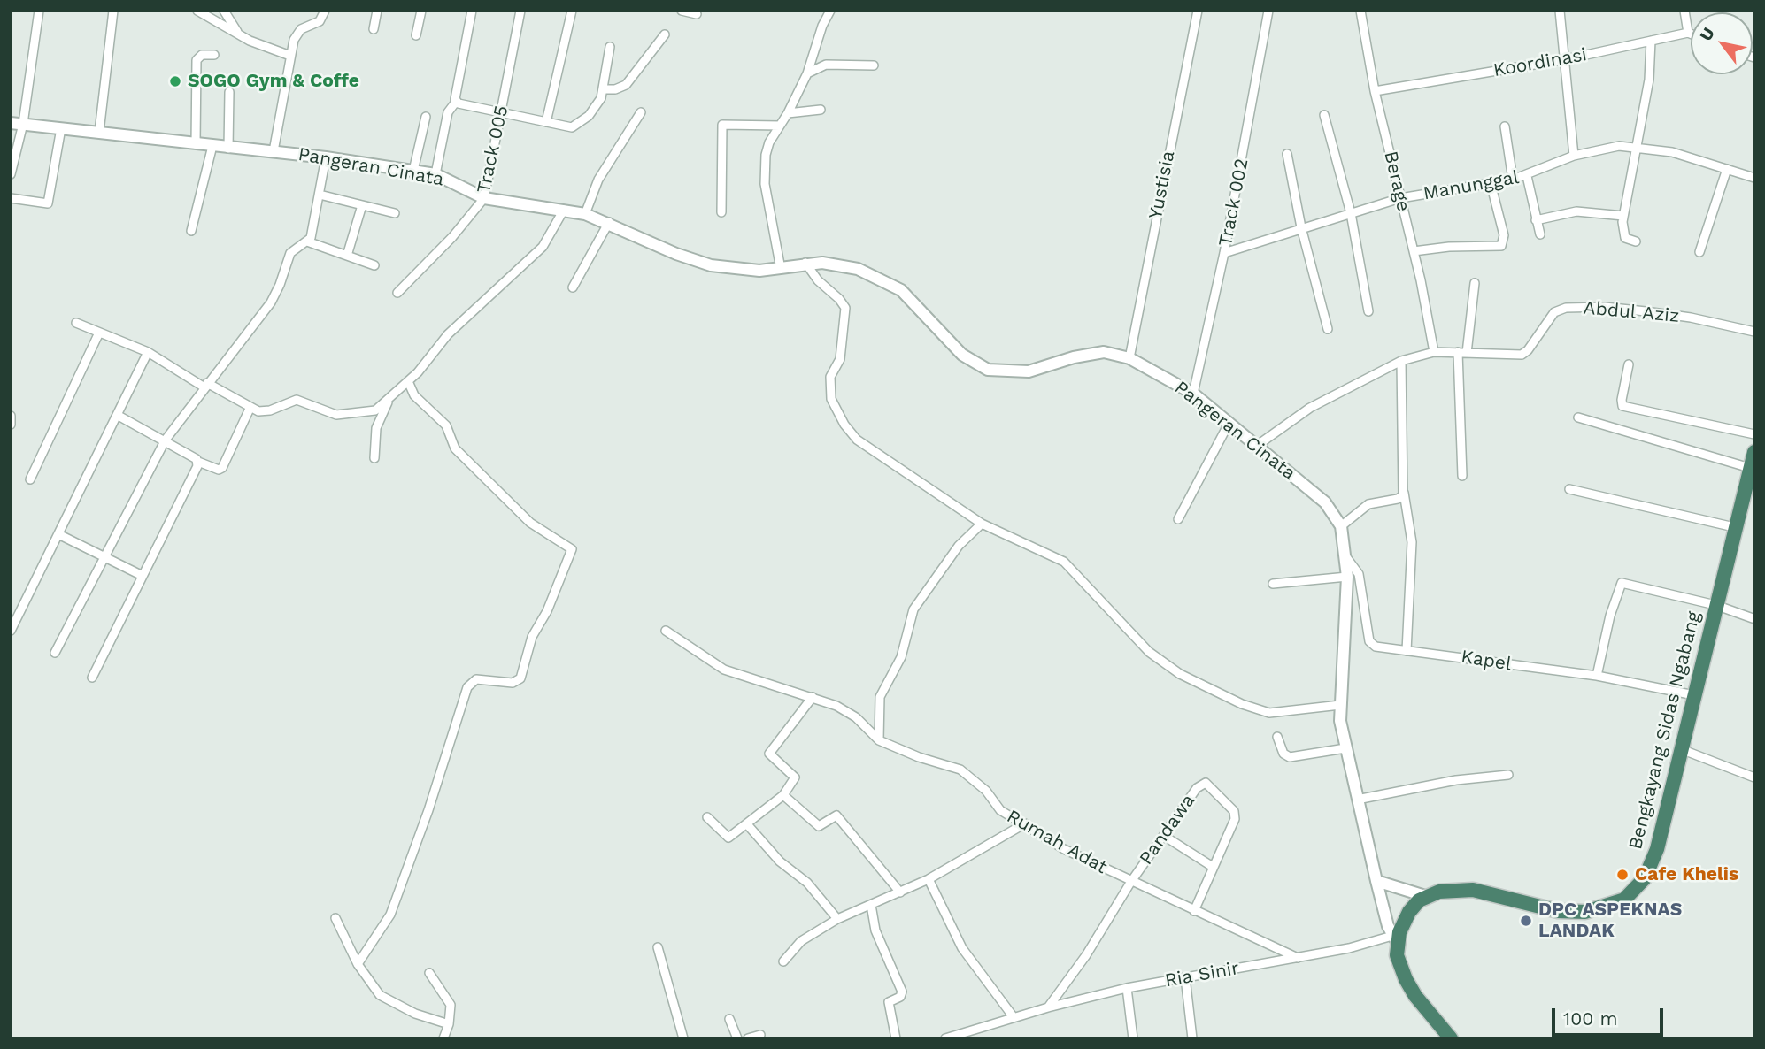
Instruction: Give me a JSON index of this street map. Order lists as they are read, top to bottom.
{
  "streets": {
    "highway": ["Bengkayang Sidas Ngabang"],
    "street": [
      "Koordinasi",
      "Track 005",
      "Pangeran Cinata",
      "Berage",
      "Yustisia",
      "Manunggal",
      "Track 002",
      "Abdul Aziz",
      "Kapel",
      "Pandawa",
      "Rumah Adat",
      "Ria Sinir"
    ]
  },
  "crossings": [
    ["Koordinasi", "Berage"],
    ["Track 005", "Pangeran Cinata"],
    ["Pangeran Cinata", "Yustisia"],
    ["Pangeran Cinata", "Track 002"],
    ["Pangeran Cinata", "Abdul Aziz"],
    ["Pangeran Cinata", "Kapel"],
    ["Pangeran Cinata", "Ria Sinir"],
    ["Berage", "Manunggal"],
    ["Berage", "Abdul Aziz"],
    ["Manunggal", "Track 002"],
    ["Kapel", "Bengkayang Sidas Ngabang"],
    ["Pandawa", "Rumah Adat"],
    ["Pandawa", "Ria Sinir"],
    ["Rumah Adat", "Ria Sinir"]
  ],
  "places": ["SOGO Gym & Coffe", "Cafe Khelis", "DPC ASPEKNAS LANDAK"],
  "scale_bar": "100 m",
  "north": "top left"
}
